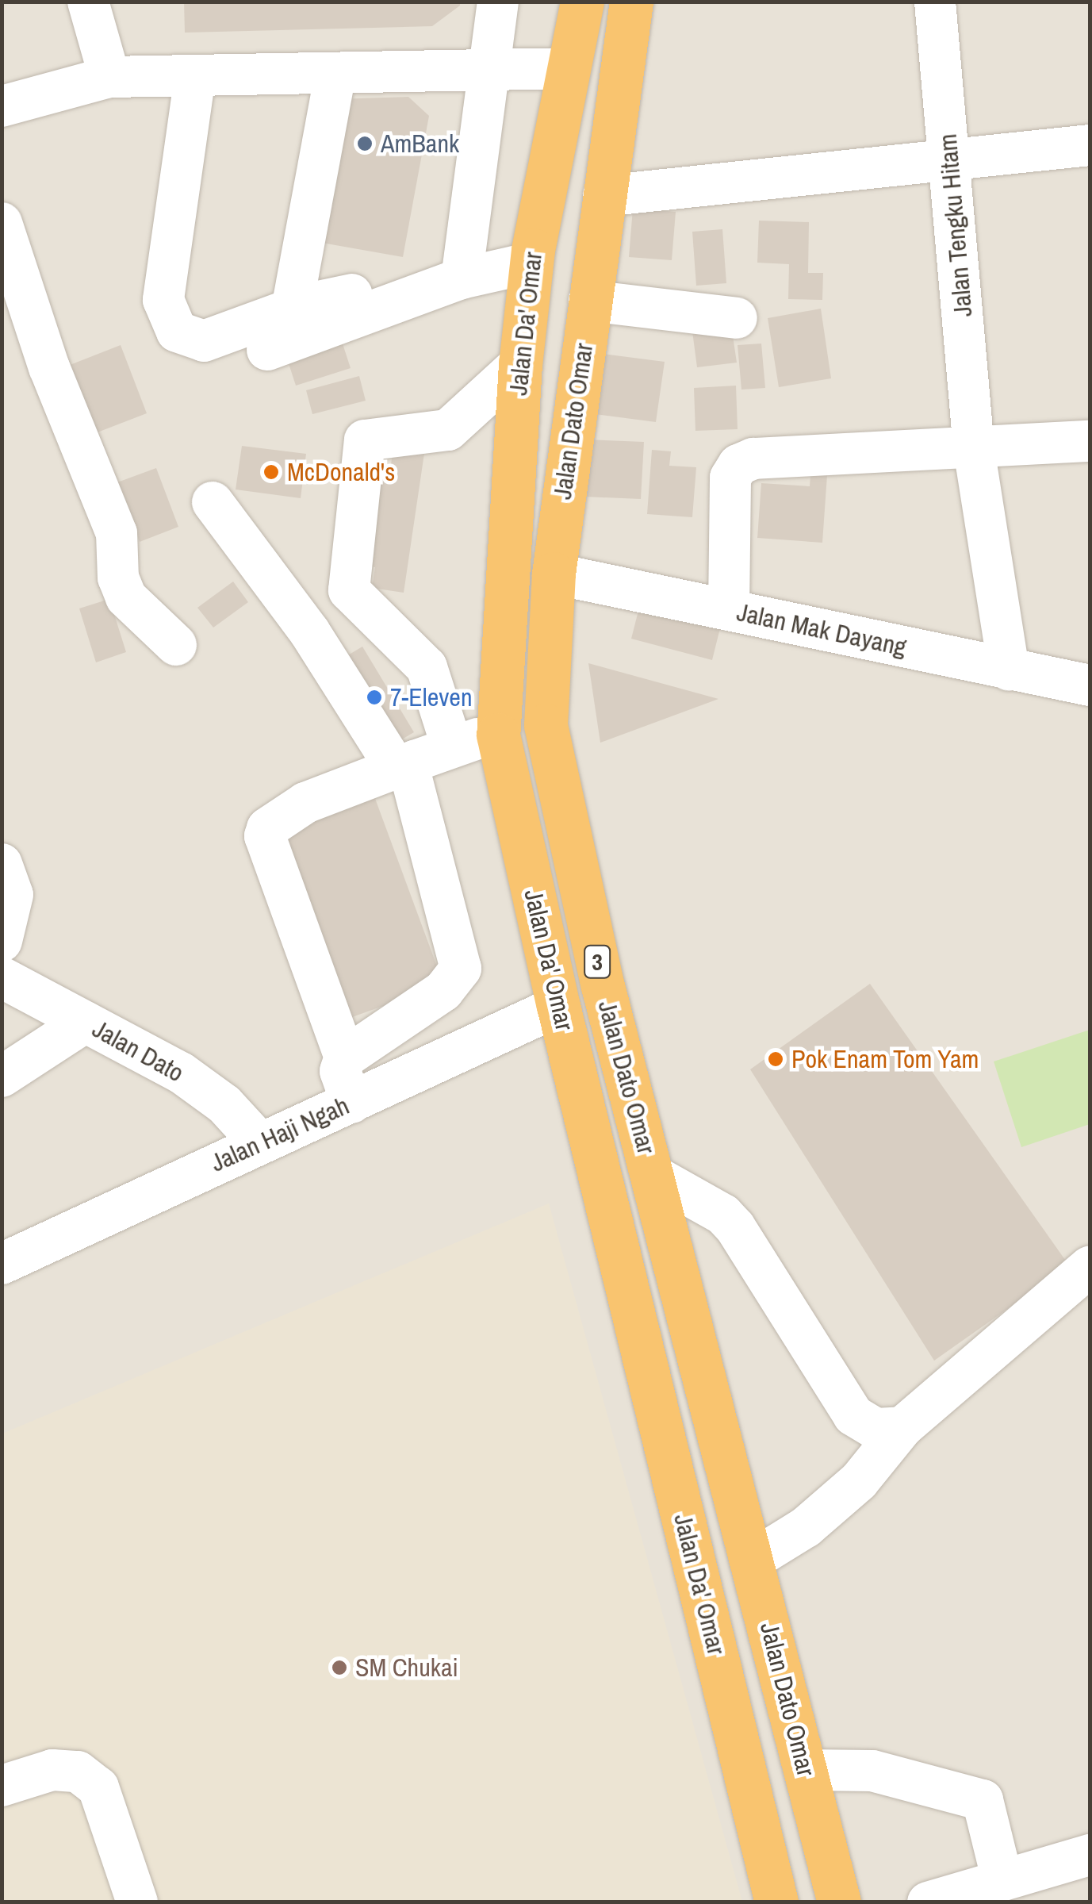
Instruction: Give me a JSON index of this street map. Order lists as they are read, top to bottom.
{
  "streets": {
    "highway": ["Jalan Da' Omar", "Jalan Dato Omar", "3"],
    "street": [
      "Jalan Tengku Hitam",
      "Jalan Mak Dayang",
      "Jalan Dato",
      "Jalan Haji Ngah"
    ]
  },
  "crossings": [
    ["Jalan Tengku Hitam", "Jalan Mak Dayang"],
    ["Jalan Da' Omar", "Jalan Haji Ngah"],
    ["Jalan Dato Omar", "Jalan Mak Dayang"],
    ["Jalan Dato", "Jalan Haji Ngah"]
  ],
  "places": [
    "AmBank",
    "McDonald's",
    "7-Eleven",
    "Pok Enam Tom Yam",
    "SM Chukai"
  ]
}
